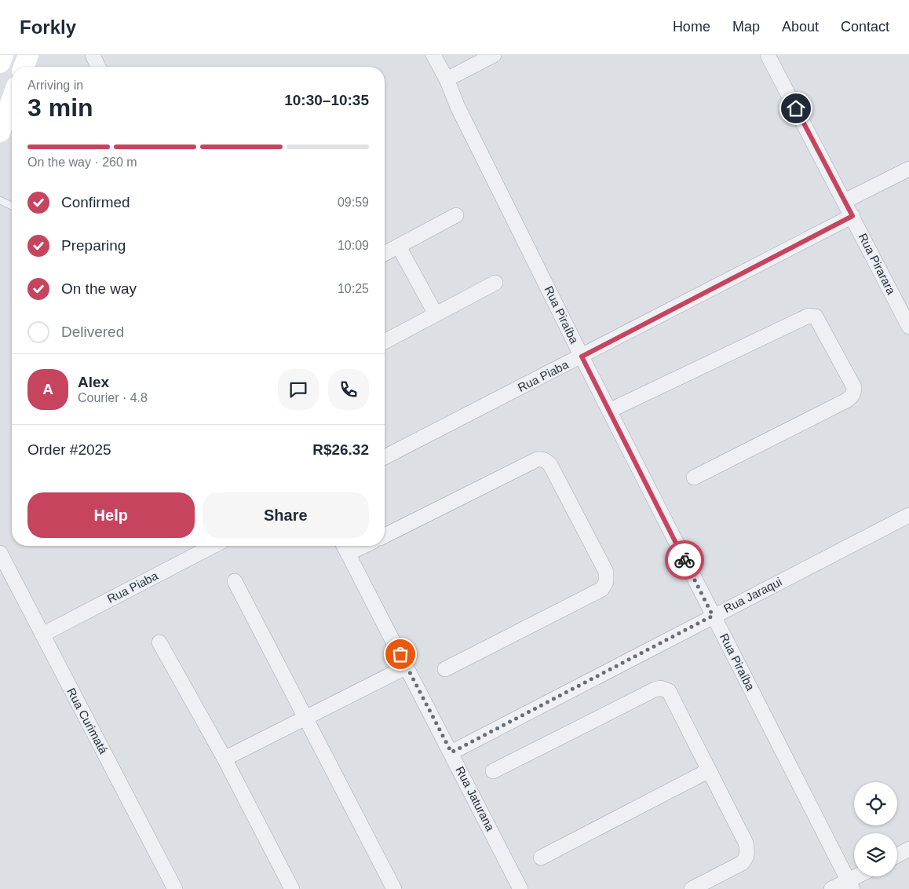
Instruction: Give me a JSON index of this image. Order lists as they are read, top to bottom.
{
  "streets": {
    "street": [
      "Rua Pirarara",
      "Rua Piraíba",
      "Rua Piaba",
      "Rua Jaraqui",
      "Rua Curimatá",
      "Rua Jaturana"
    ]
  },
  "crossings": [
    ["Rua Pirarara", "Rua Piaba"],
    ["Rua Piraíba", "Rua Piaba"],
    ["Rua Piraíba", "Rua Jaraqui"],
    ["Rua Piaba", "Rua Curimatá"],
    ["Rua Jaraqui", "Rua Jaturana"]
  ],
  "page": {
    "header": "Forkly",
    "nav": [
      "Home",
      "Map",
      "About",
      "Contact"
    ],
    "heading": ["3 min", "Arriving in", "10:30–10:35"],
    "panel": [
      "Alex",
      "Courier · 4.8",
      "Order #2025",
      "R$26.32"
    ],
    "bar": "On the way · 260 m",
    "list": [
      ["Confirmed", "09:59"],
      ["Preparing", "10:09"],
      ["On the way", "10:25"],
      "Delivered"
    ],
    "round": "A",
    "buttons": ["Help", "Share"]
  }
}
